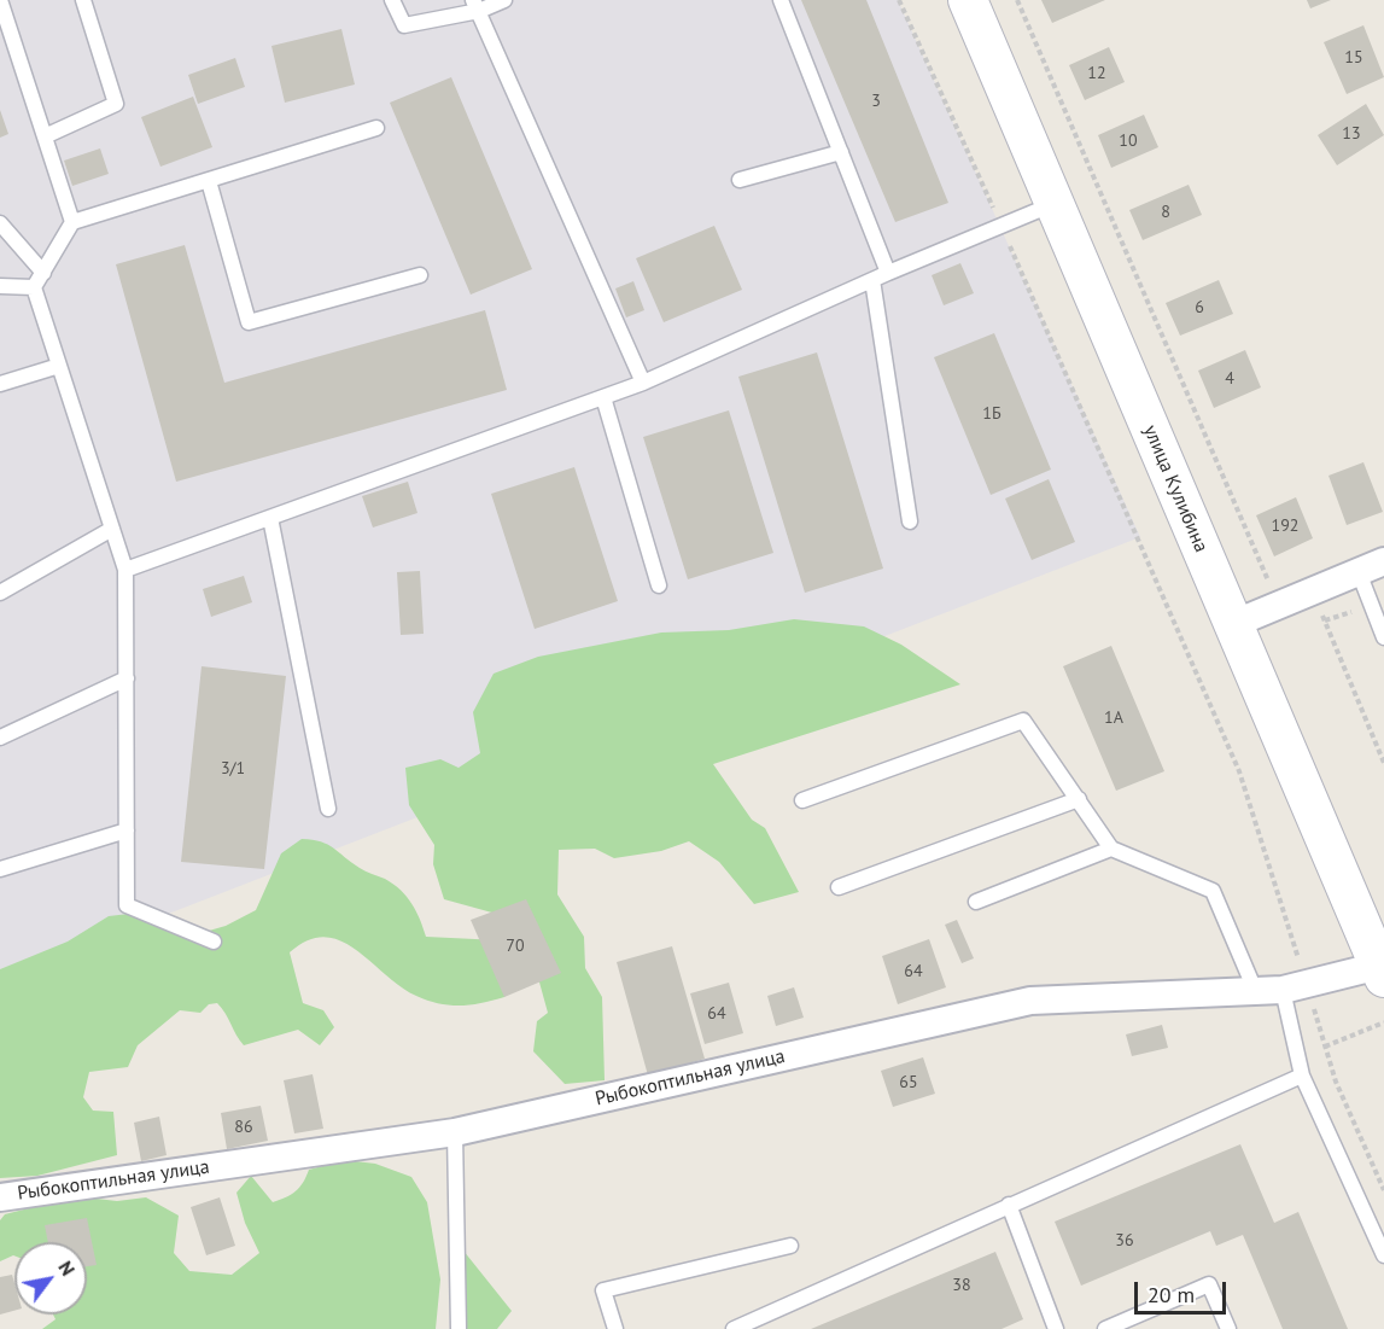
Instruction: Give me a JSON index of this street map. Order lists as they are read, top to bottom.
{
  "streets": {
    "main road": ["улица Кулибина"],
    "street": ["Рыбокоптильная улица"]
  },
  "crossings": [
    ["улица Кулибина", "Рыбокоптильная улица"]
  ],
  "house_numbers": [
    "15",
    "12",
    "3",
    "13",
    "10",
    "8",
    "6",
    "4",
    "1Б",
    "192",
    "1А",
    "3/1",
    "70",
    "64",
    "64",
    "65",
    "86",
    "36",
    "38"
  ],
  "scale_bar": "20 m",
  "north": "top right"
}
